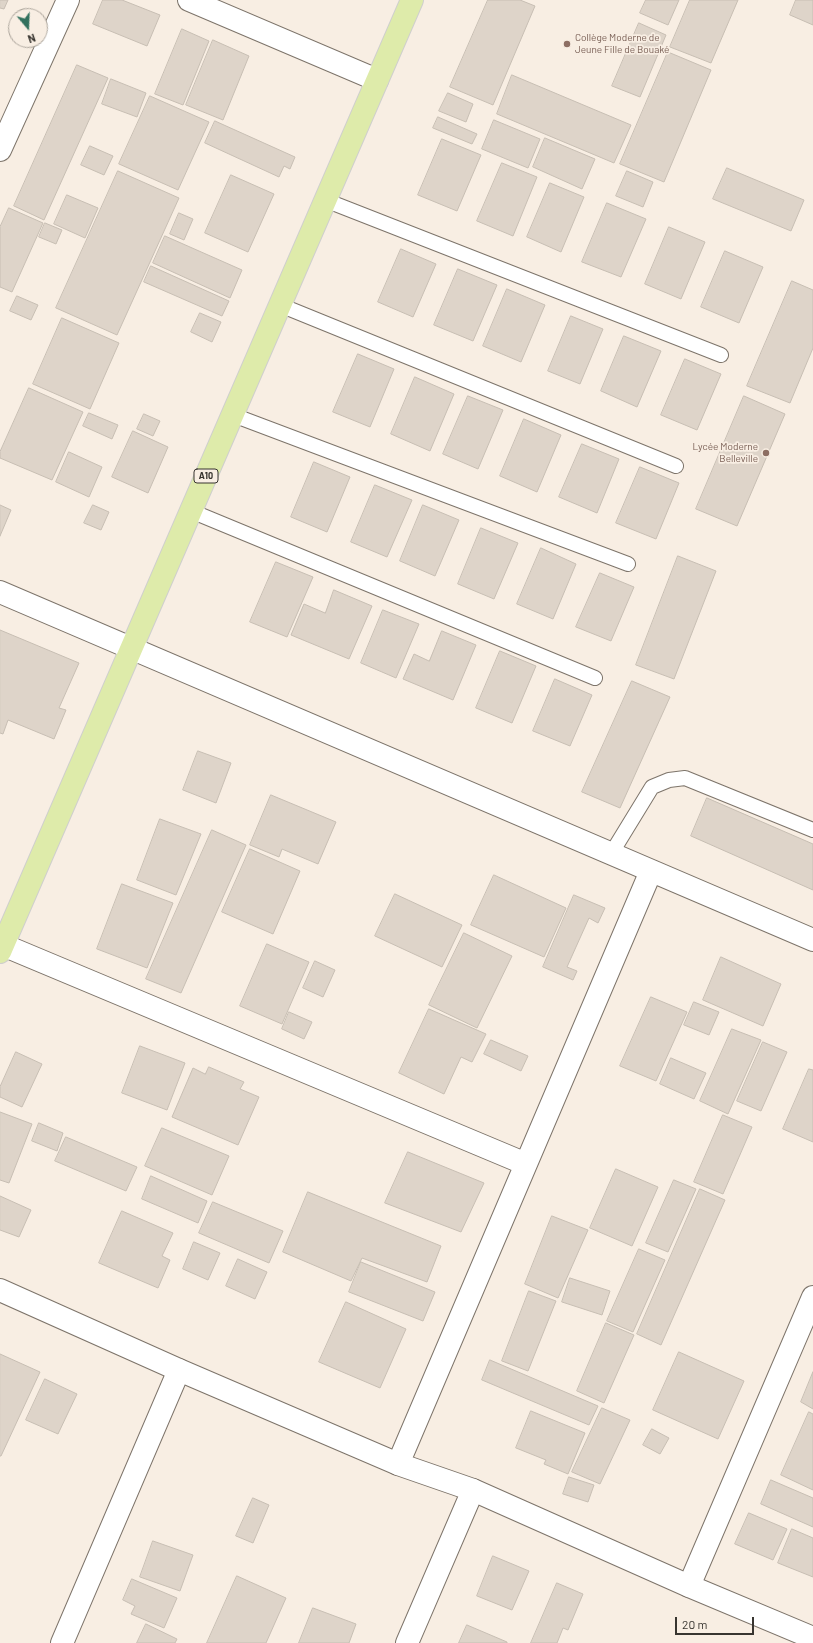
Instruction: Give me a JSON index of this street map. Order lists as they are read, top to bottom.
{
  "streets": {
    "main road": ["A10"]
  },
  "places": ["Collège Moderne de Jeune Fille de Bouaké", "Lycée Moderne Belleville"],
  "scale_bar": "20 m",
  "north": "bottom"
}
